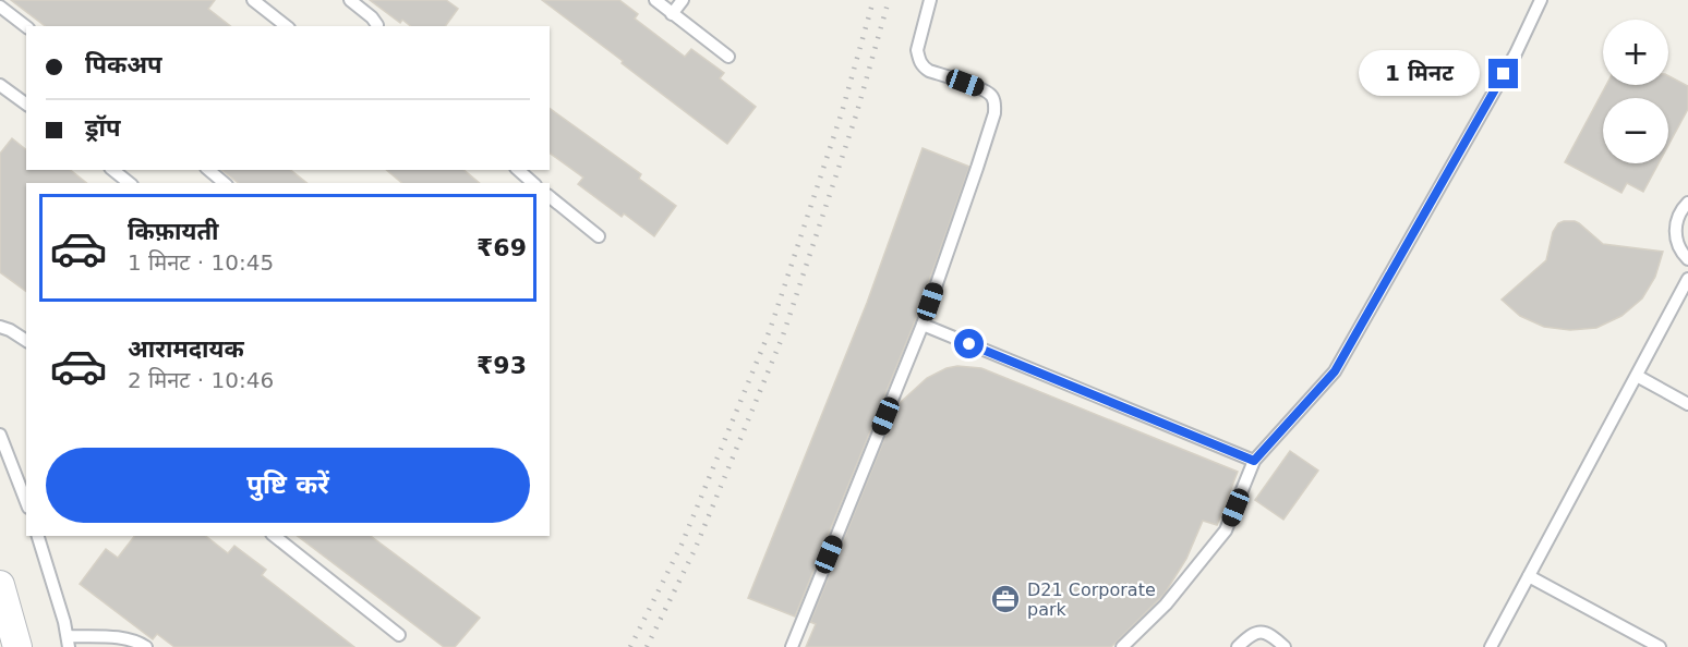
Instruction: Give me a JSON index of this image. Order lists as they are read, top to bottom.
{
  "places": {
    "office": ["D21 Corporate park"]
  },
  "page": {
    "map_buttons": ["+", "−"],
    "banner": ["पिकअप", "ड्रॉप"],
    "bubble": "1 मिनट",
    "list": [
      {
        "name": "किफ़ायती",
        "note": "1 मिनट · 10:45",
        "value": "₹69"
      },
      {
        "name": "आरामदायक",
        "note": "2 मिनट · 10:46",
        "value": "₹93"
      }
    ],
    "buttons": "पुष्टि करें"
  }
}
